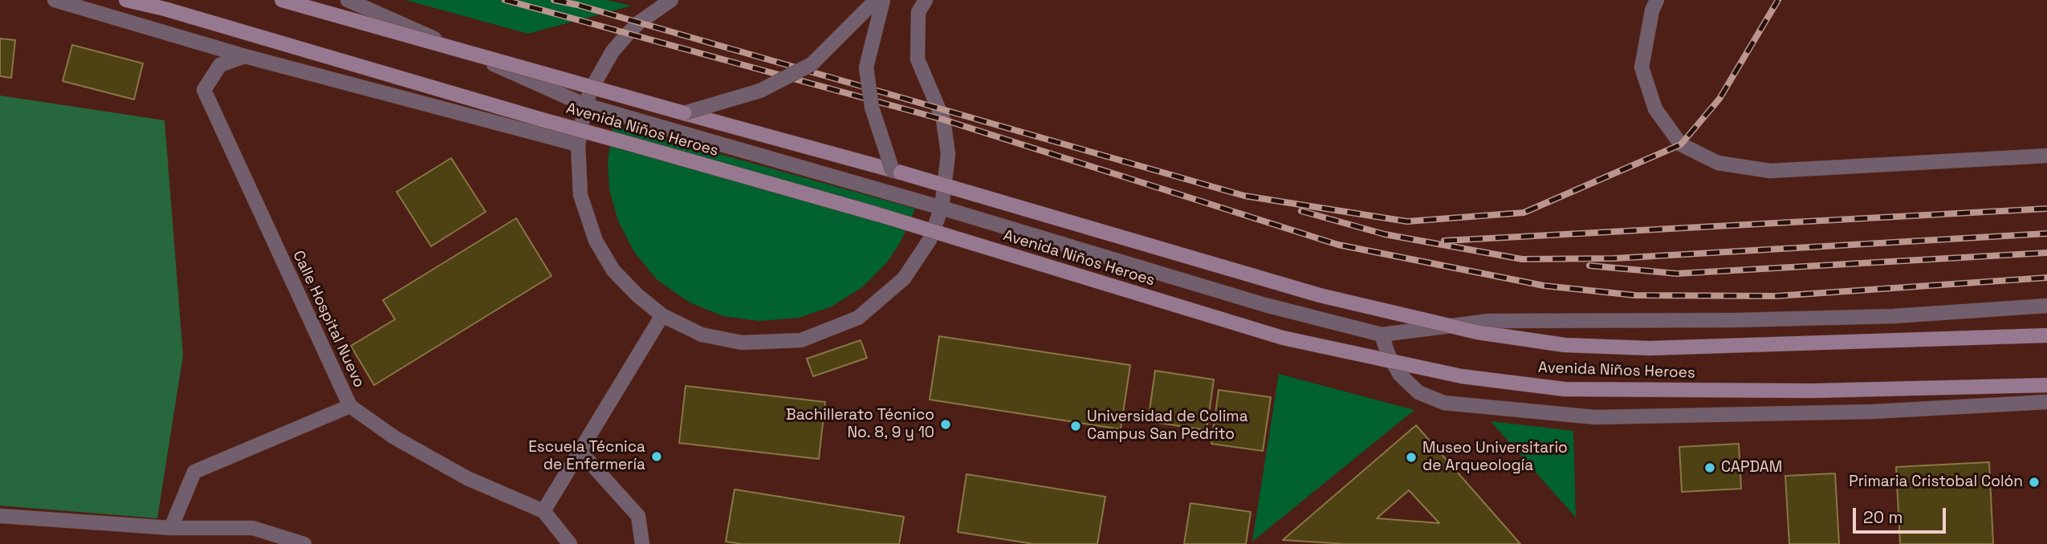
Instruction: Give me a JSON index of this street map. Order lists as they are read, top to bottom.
{
  "streets": {
    "main road": ["Avenida Niños Heroes"],
    "street": ["Calle Hospital Nuevo"]
  },
  "places": [
    "Bachillerato Técnico No. 8, 9 y 10",
    "Universidad de Colima Campus San Pedrito",
    "Escuela Técnica de Enfermería",
    "Museo Universitario de Arqueología",
    "CAPDAM",
    "Primaria Cristobal Colón"
  ],
  "scale_bar": "20 m"
}
